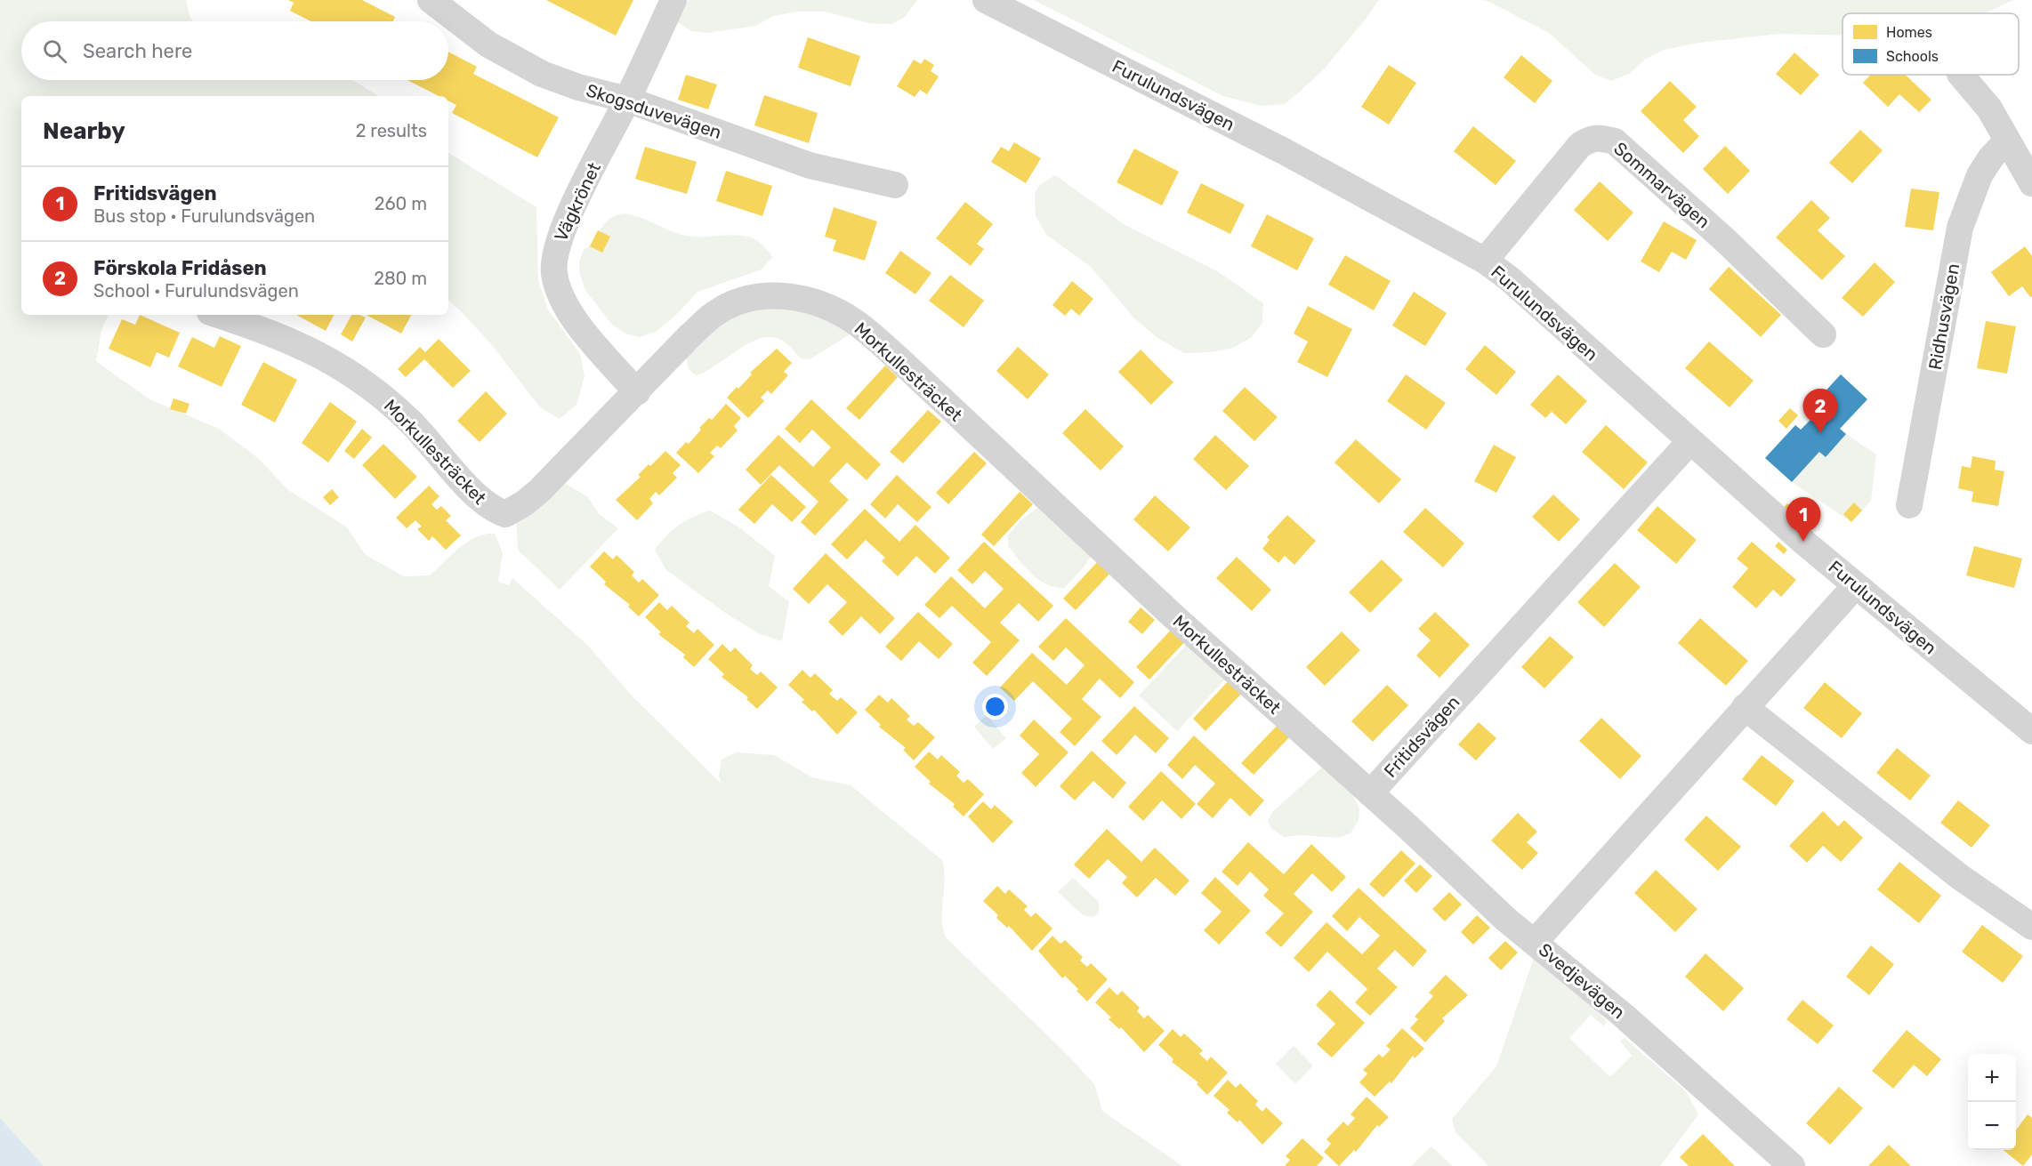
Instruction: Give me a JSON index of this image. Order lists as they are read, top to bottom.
{
  "streets": {
    "street": [
      "Furulundsvägen",
      "Skogsduvevägen",
      "Sommarvägen",
      "Vägkrönet",
      "Ridhusvägen",
      "Morkullesträcket",
      "Fritidsvägen",
      "Svedjevägen"
    ]
  },
  "crossings": [
    ["Furulundsvägen", "Sommarvägen"],
    ["Furulundsvägen", "Fritidsvägen"],
    ["Furulundsvägen", "Svedjevägen"],
    ["Skogsduvevägen", "Vägkrönet"],
    ["Vägkrönet", "Morkullesträcket"],
    ["Morkullesträcket", "Fritidsvägen"],
    ["Morkullesträcket", "Svedjevägen"]
  ],
  "legend": ["Homes", "Schools"],
  "page": {
    "search": "Search here",
    "heading": ["Nearby", "2 results"],
    "list": [
      {
        "mark": "1",
        "name": "Fritidsvägen",
        "note": "Bus stop · Furulundsvägen",
        "value": "260 m"
      },
      {
        "mark": "2",
        "name": "Förskola Fridåsen",
        "note": "School · Furulundsvägen",
        "value": "280 m"
      }
    ],
    "pins": ["2", "1"],
    "map_buttons": ["+", "−"]
  }
}
